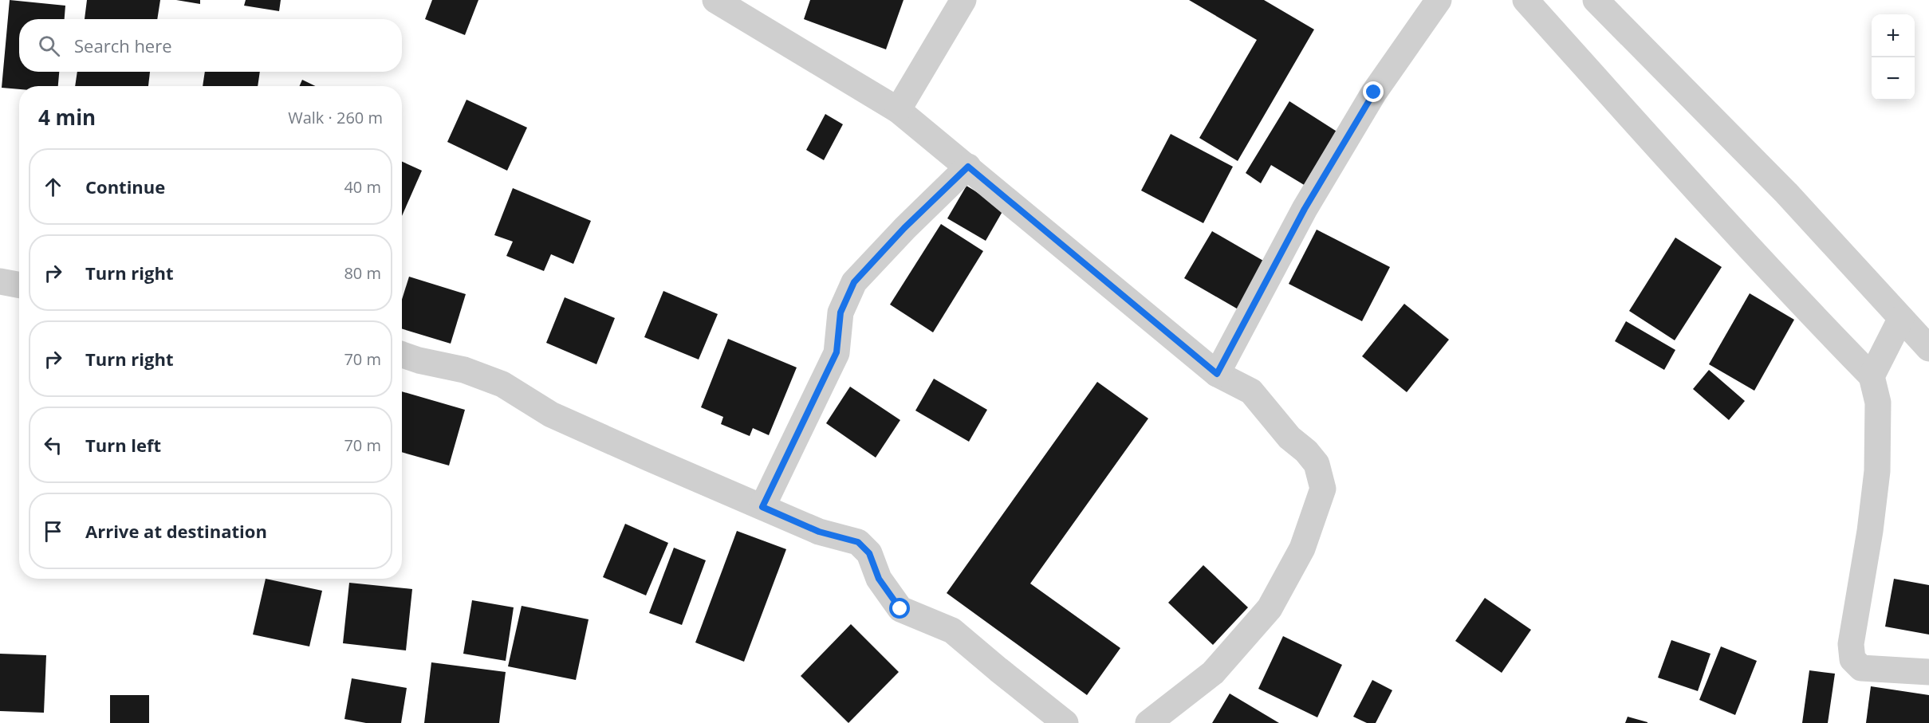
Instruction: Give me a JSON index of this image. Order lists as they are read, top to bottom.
{
  "page": {
    "map_buttons": ["+", "−"],
    "search": "Search here",
    "heading": ["4 min", "Walk · 260 m"],
    "list": [
      ["Continue", "40 m"],
      ["Turn right", "80 m"],
      ["Turn right", "70 m"],
      ["Turn left", "70 m"],
      "Arrive at destination"
    ]
  }
}
